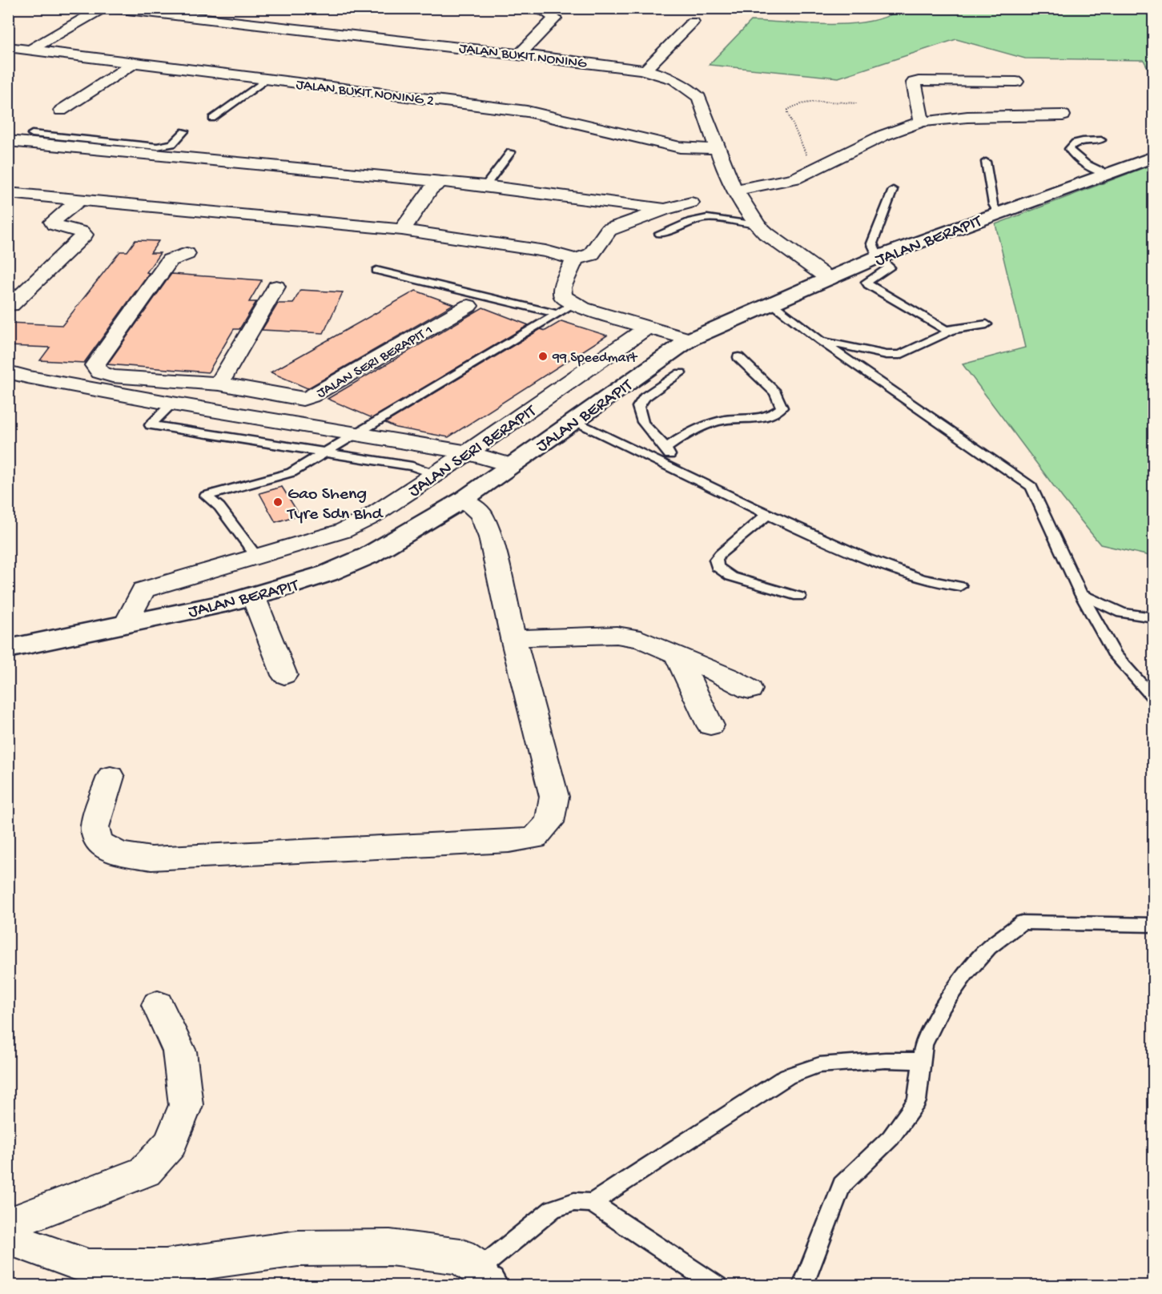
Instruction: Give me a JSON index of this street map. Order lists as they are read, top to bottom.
{
  "streets": {
    "main road": ["JALAN BERAPIT"],
    "street": [
      "JALAN BUKIT NONING",
      "JALAN BUKIT NONING 2",
      "JALAN SERI BERAPIT 1",
      "JALAN SERI BERAPIT"
    ]
  },
  "crossings": [
    ["JALAN BUKIT NONING", "JALAN BUKIT NONING 2"],
    ["JALAN BUKIT NONING", "JALAN BERAPIT"],
    ["JALAN BERAPIT", "JALAN SERI BERAPIT"]
  ],
  "places": ["99 Speedmart", "Gao Sheng Tyre Sdn Bhd"]
}
